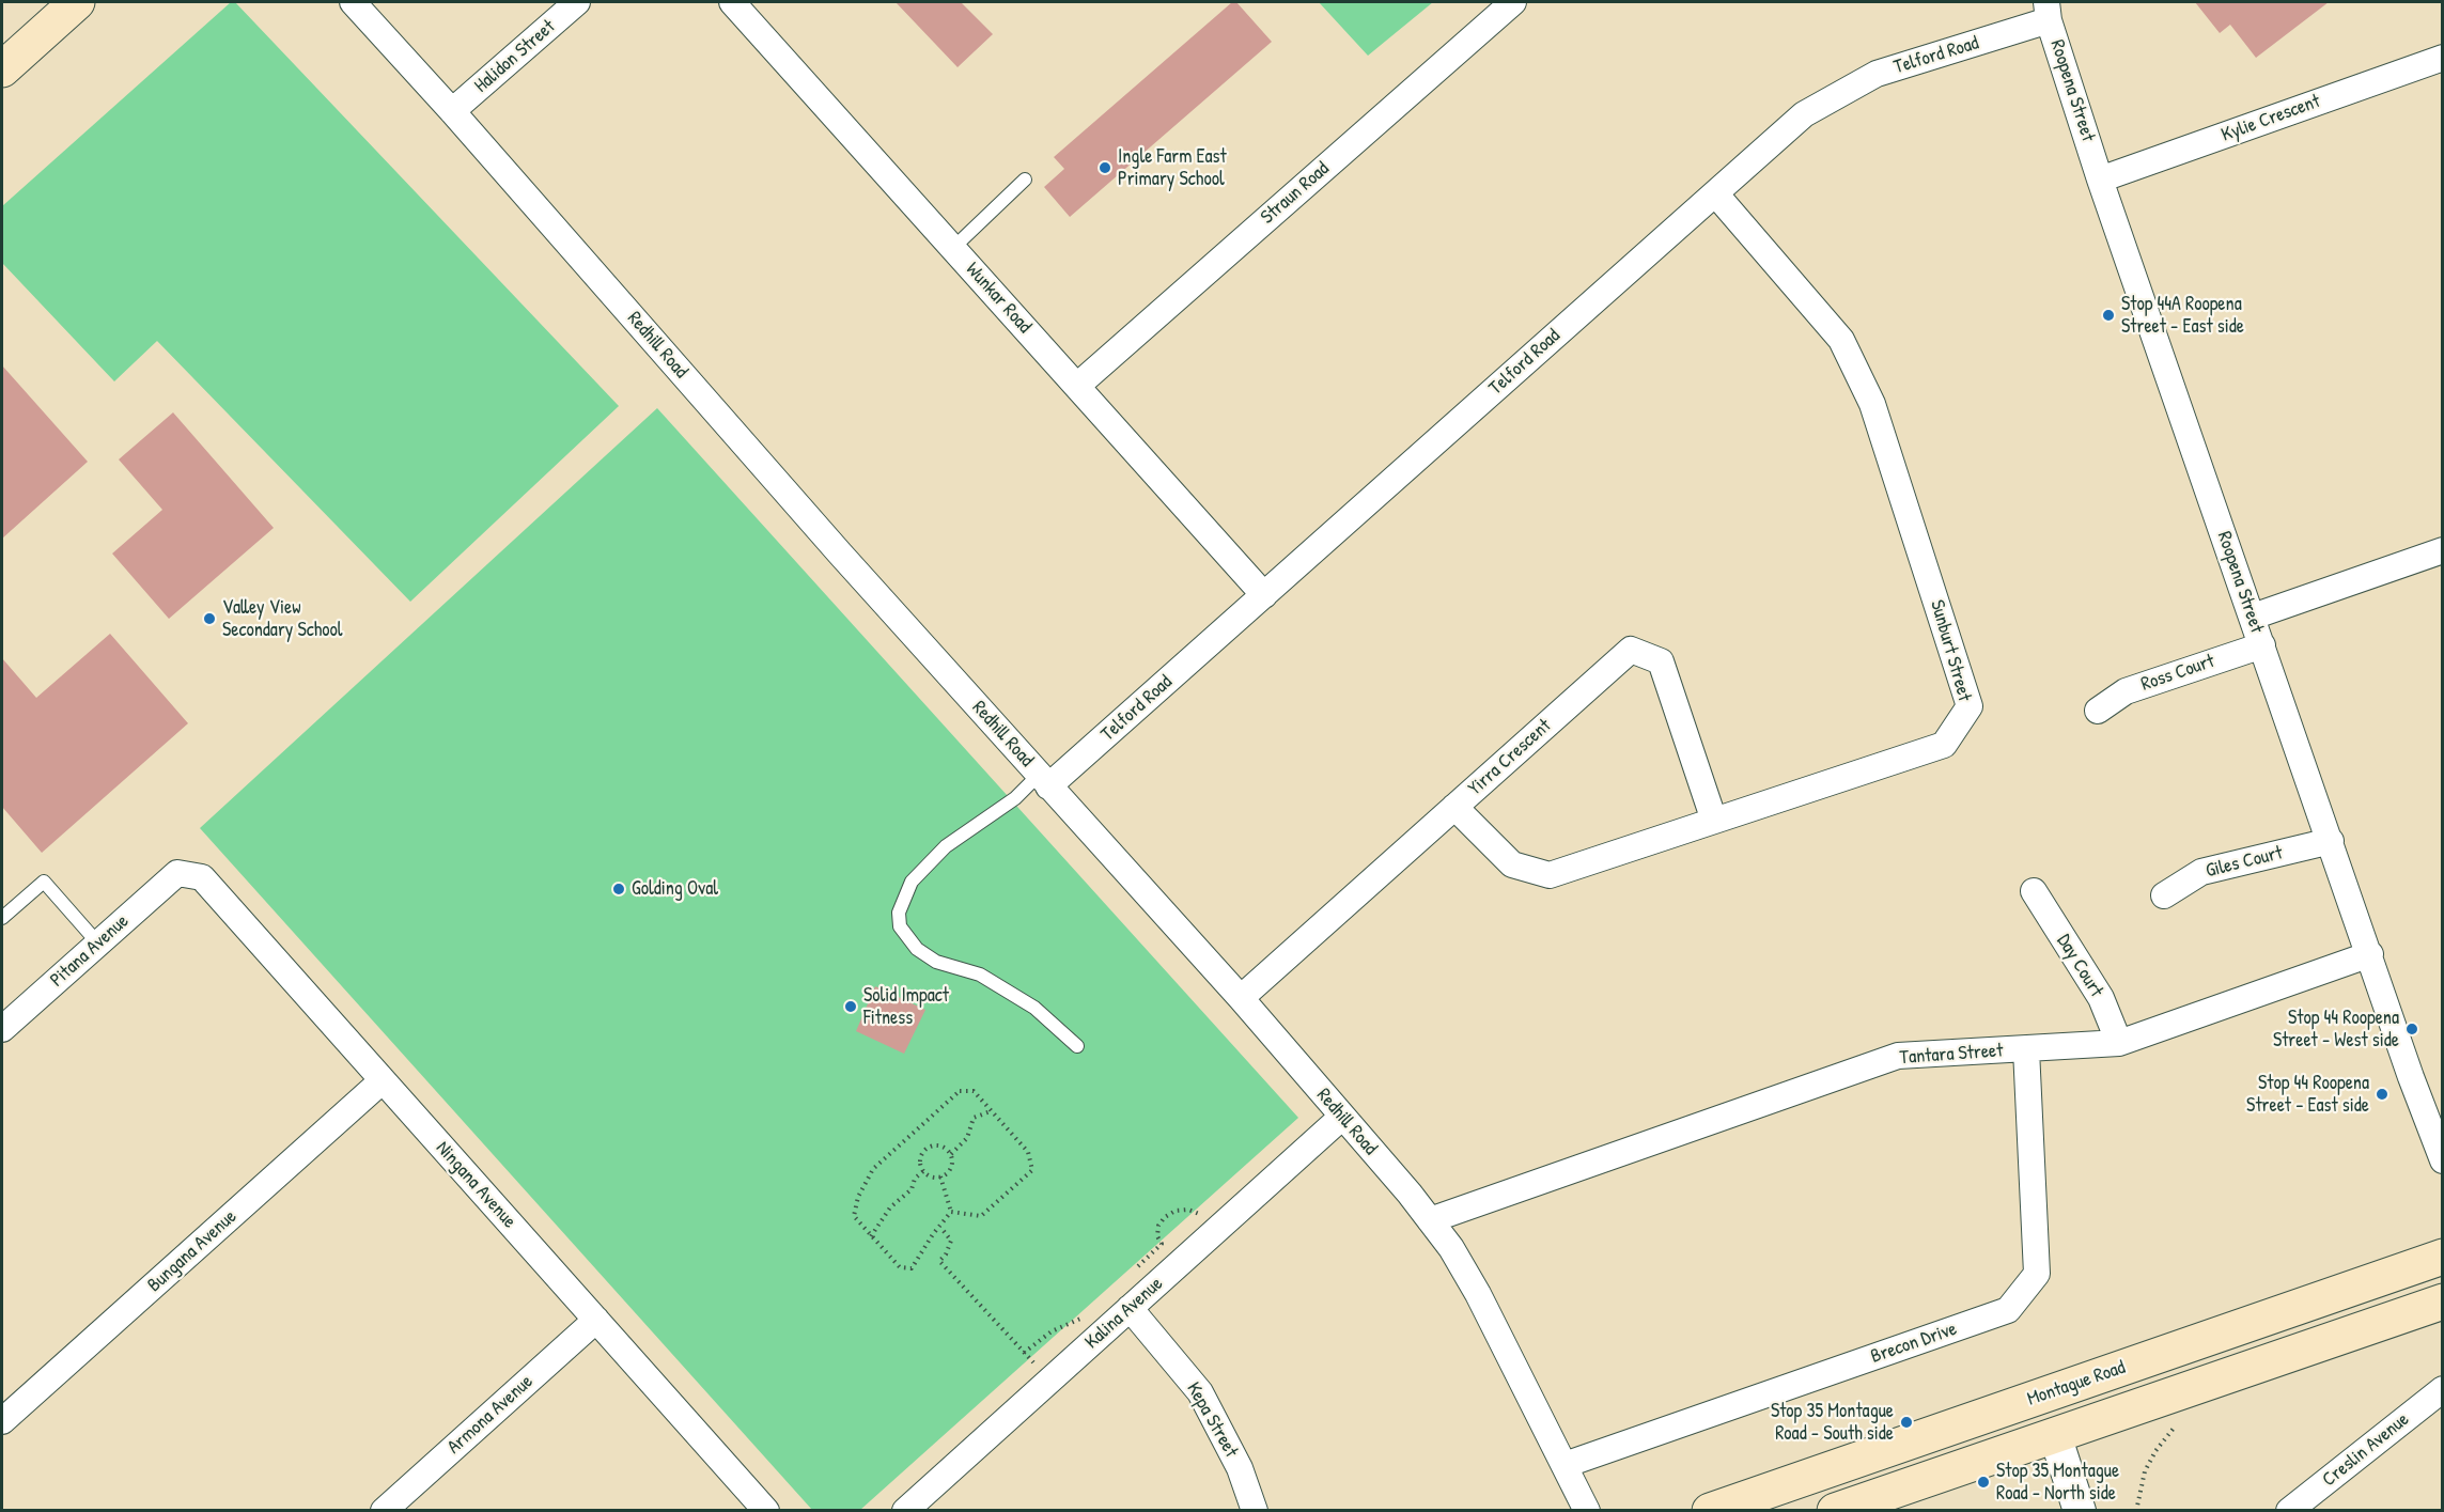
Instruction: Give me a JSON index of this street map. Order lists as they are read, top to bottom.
{
  "streets": {
    "main road": ["Montague Road"],
    "street": [
      "Telford Road",
      "Halidon Street",
      "Roopena Street",
      "Kylie Crescent",
      "Straun Road",
      "Wunkar Road",
      "Redhill Road",
      "Sunburt Street",
      "Ross Court",
      "Yirra Crescent",
      "Giles Court",
      "Pitana Avenue",
      "Day Court",
      "Tantara Street",
      "Ningana Avenue",
      "Bungana Avenue",
      "Kalina Avenue",
      "Brecon Drive",
      "Armona Avenue",
      "Kepa Street",
      "Creslin Avenue"
    ]
  },
  "crossings": [
    ["Telford Road", "Roopena Street"],
    ["Telford Road", "Wunkar Road"],
    ["Telford Road", "Redhill Road"],
    ["Telford Road", "Sunburt Street"],
    ["Halidon Street", "Redhill Road"],
    ["Roopena Street", "Kylie Crescent"],
    ["Roopena Street", "Ross Court"],
    ["Roopena Street", "Giles Court"],
    ["Roopena Street", "Tantara Street"],
    ["Straun Road", "Wunkar Road"],
    ["Redhill Road", "Yirra Crescent"],
    ["Redhill Road", "Tantara Street"],
    ["Redhill Road", "Kalina Avenue"],
    ["Redhill Road", "Brecon Drive"],
    ["Sunburt Street", "Yirra Crescent"],
    ["Pitana Avenue", "Ningana Avenue"],
    ["Day Court", "Tantara Street"],
    ["Tantara Street", "Brecon Drive"],
    ["Ningana Avenue", "Bungana Avenue"],
    ["Ningana Avenue", "Armona Avenue"],
    ["Kalina Avenue", "Kepa Street"]
  ],
  "places": [
    "Ingle Farm East Primary School",
    "Stop 44A Roopena Street - East side",
    "Valley View Secondary School",
    "Golding Oval",
    "Solid Impact Fitness",
    "Stop 44 Roopena Street - West side",
    "Stop 44 Roopena Street - East side",
    "Stop 35 Montague Road - South side",
    "Stop 35 Montague Road - North side"
  ]
}
